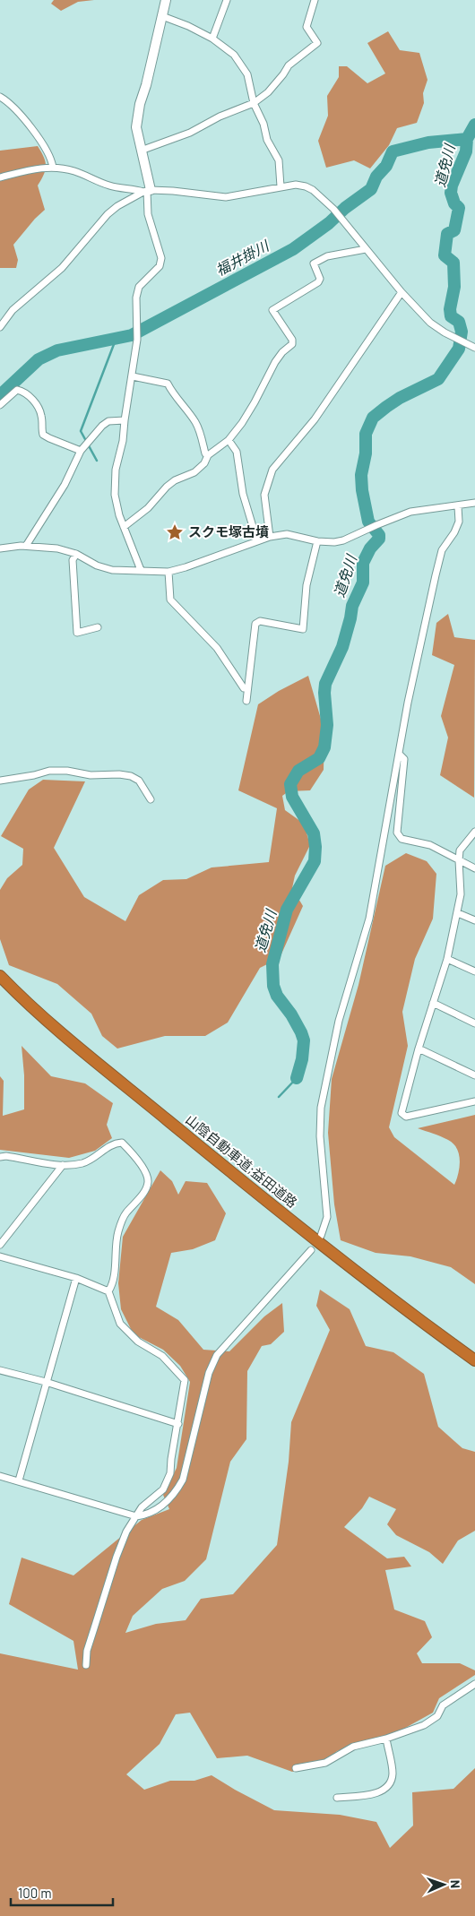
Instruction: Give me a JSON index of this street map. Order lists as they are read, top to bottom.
{
  "streets": {
    "highway": ["山陰自動車道;益田道路"]
  },
  "water": ["道免川", "福井掛川"],
  "places": {
    "place": ["スクモ塚古墳"]
  },
  "scale_bar": "100 m",
  "north": "right"
}
